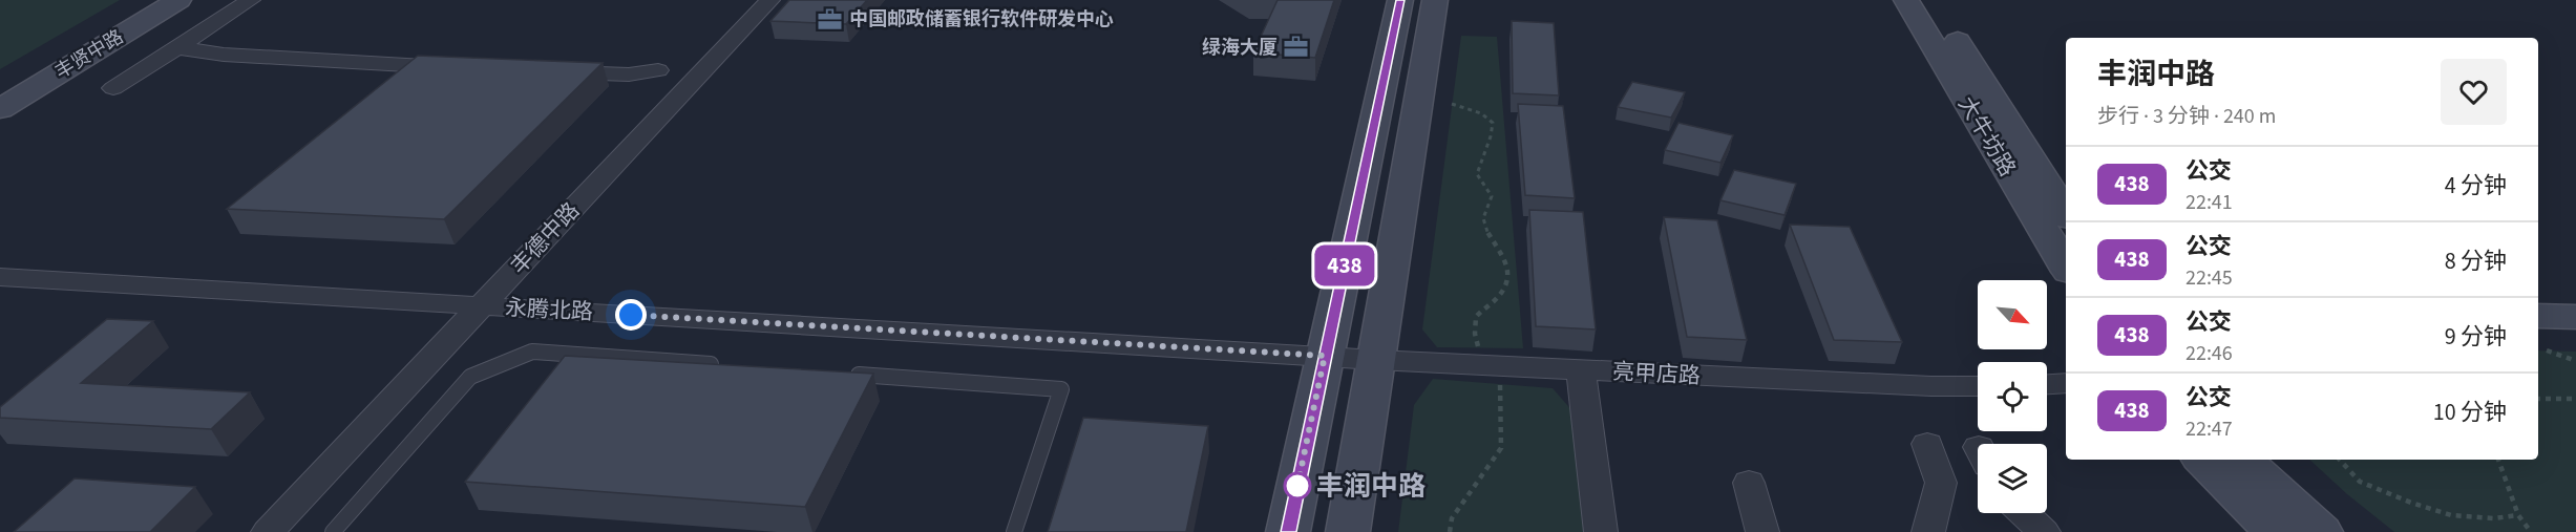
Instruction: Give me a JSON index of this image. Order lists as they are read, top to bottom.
{
  "streets": {
    "street": [
      "丰贤中路",
      "大牛坊路",
      "丰德中路",
      "永腾北路",
      "亮甲店路"
    ]
  },
  "crossings": [
    ["丰德中路", "永腾北路"],
    ["永腾北路", "亮甲店路"]
  ],
  "places": {
    "office": ["中国邮政储蓄银行软件研发中心", "绿海大厦"],
    "other": ["丰润中路"]
  },
  "lines": ["bus line 438"],
  "north": "bottom right",
  "page": {
    "on_map": "438",
    "heading": ["丰润中路", "步行 · 3 分钟 · 240 m"],
    "list": [
      {
        "mark": "438",
        "name": "公交",
        "note": "22:41",
        "value": "4 分钟"
      },
      {
        "mark": "438",
        "name": "公交",
        "note": "22:45",
        "value": "8 分钟"
      },
      {
        "mark": "438",
        "name": "公交",
        "note": "22:46",
        "value": "9 分钟"
      },
      {
        "mark": "438",
        "name": "公交",
        "note": "22:47",
        "value": "10 分钟"
      }
    ]
  }
}
